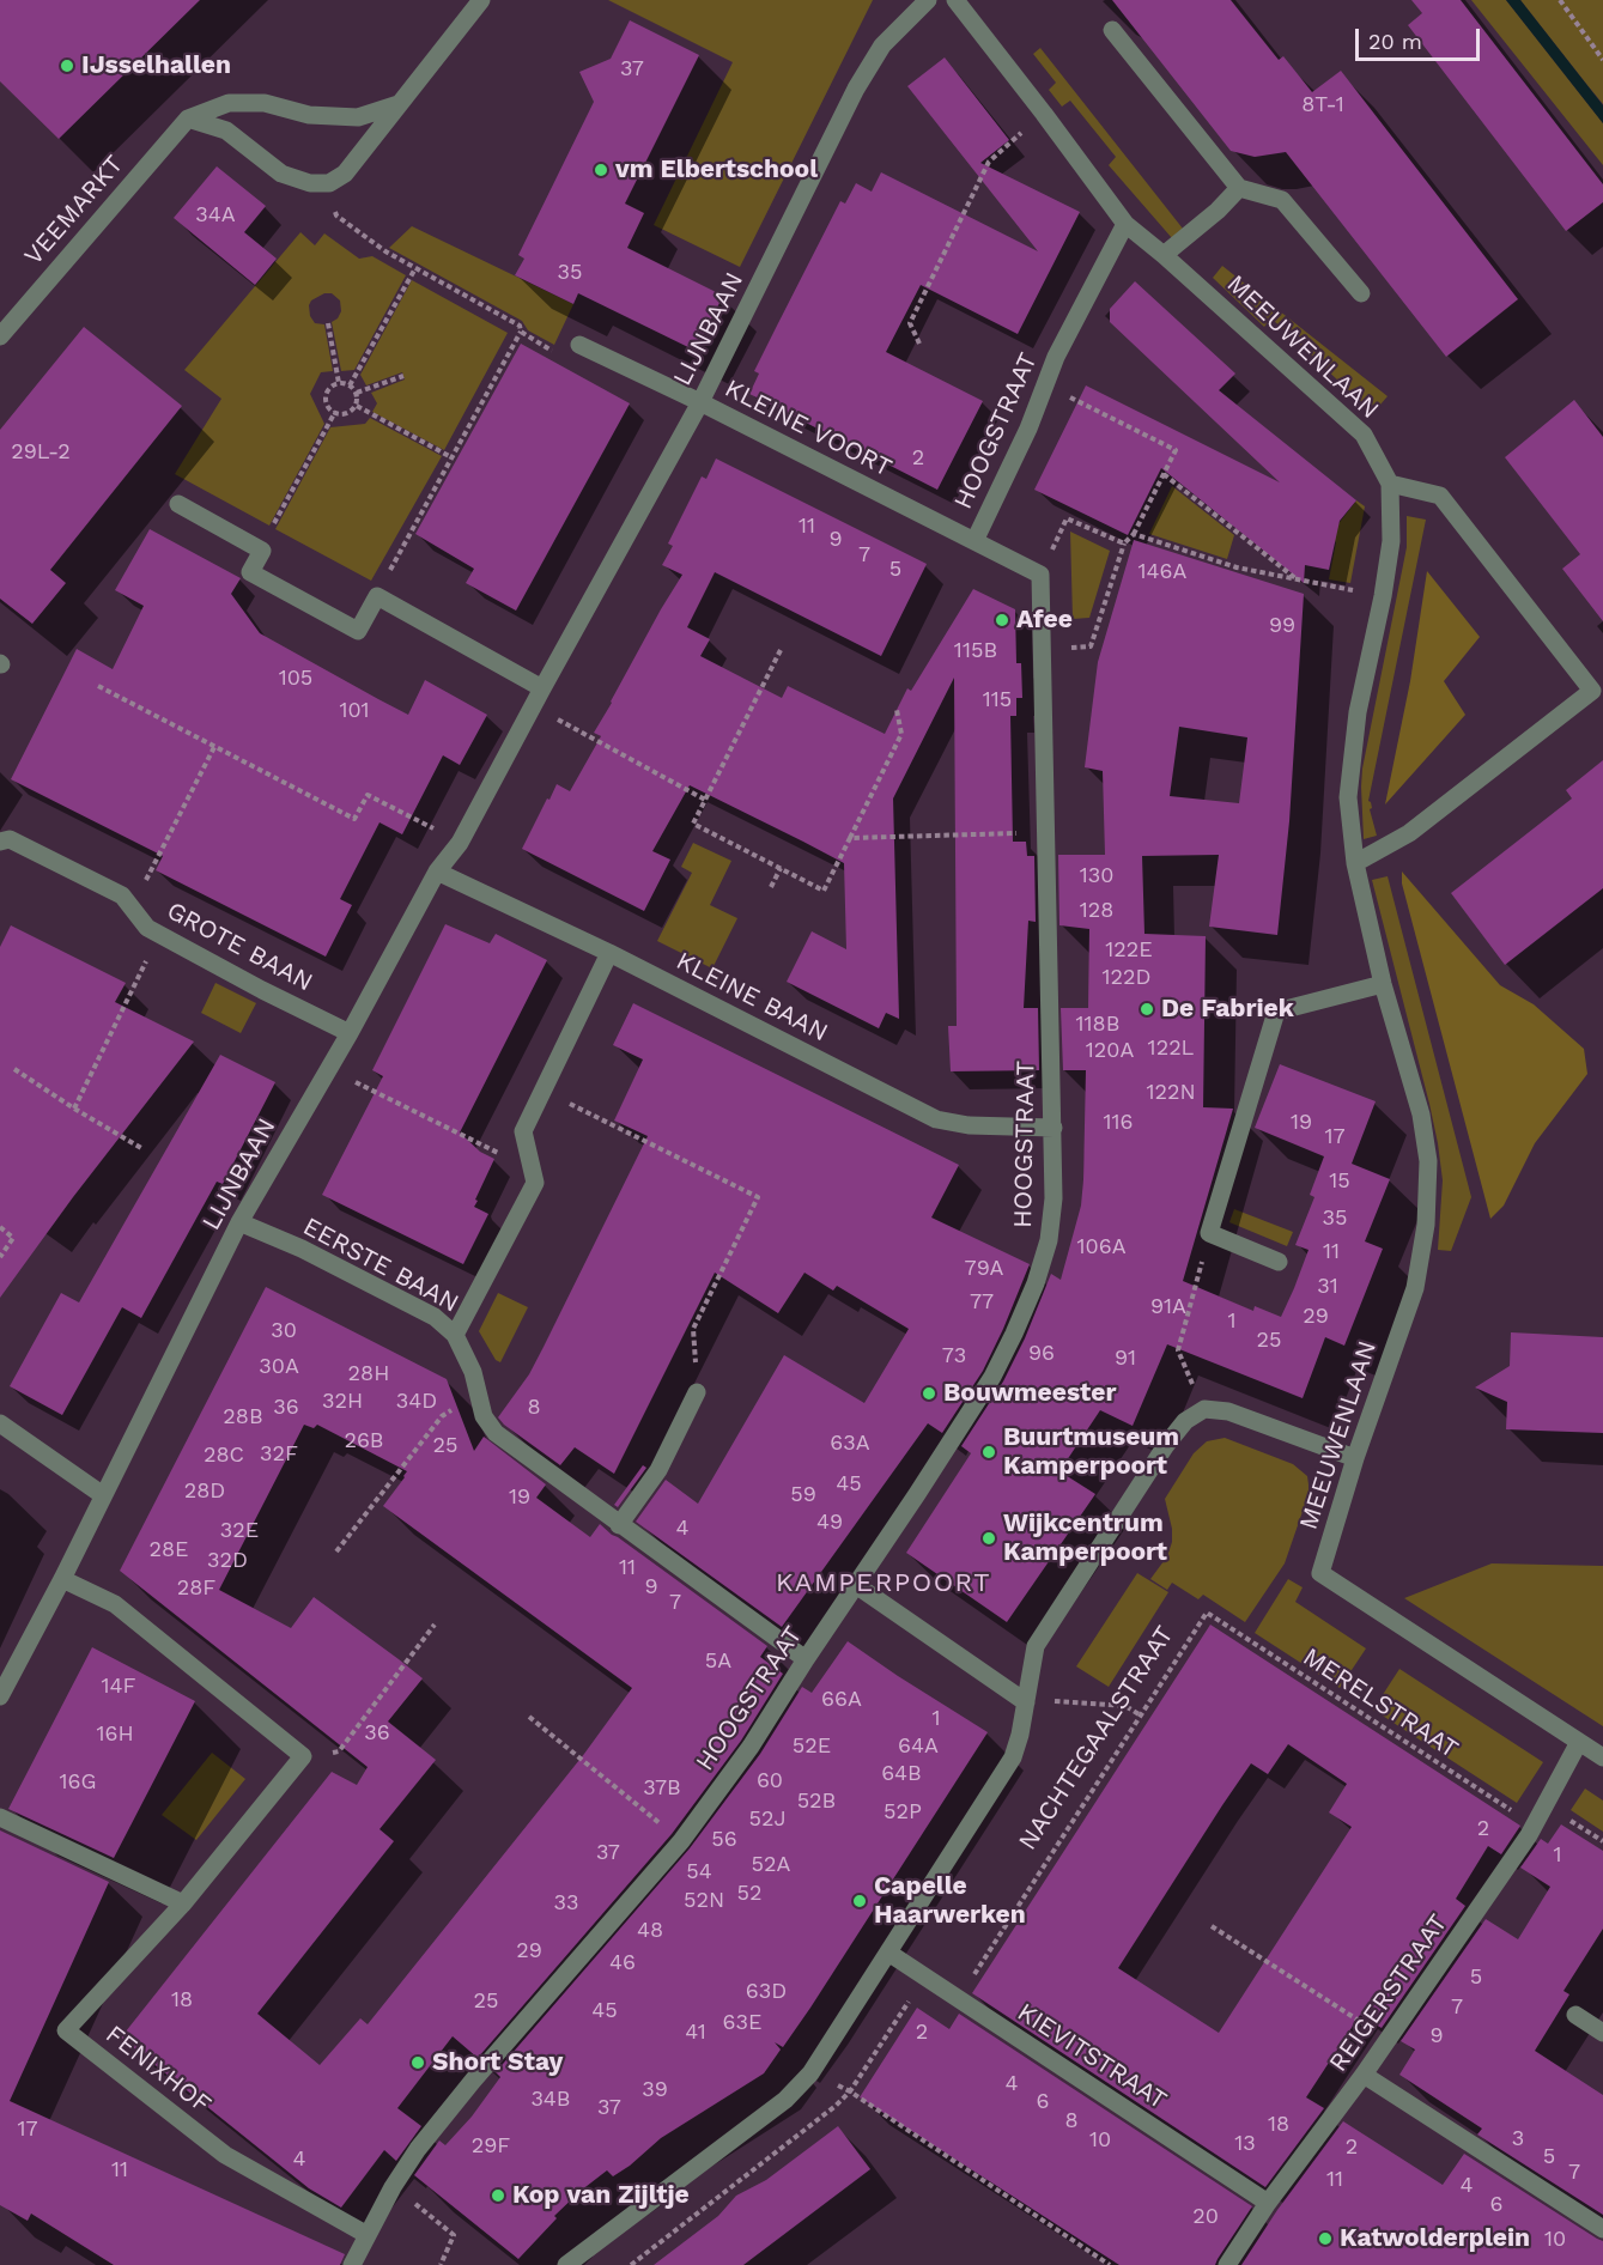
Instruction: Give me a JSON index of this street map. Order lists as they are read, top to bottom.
{
  "streets": {
    "street": [
      "VEEMARKT",
      "LIJNBAAN",
      "MEEUWENLAAN",
      "KLEINE VOORT",
      "HOOGSTRAAT",
      "GROTE BAAN",
      "KLEINE BAAN",
      "EERSTE BAAN",
      "REIGERSTRAAT",
      "KIEVITSTRAAT",
      "FENIXHOF"
    ],
    "path": ["MERELSTRAAT", "NACHTEGAALSTRAAT"]
  },
  "crossings": [
    ["LIJNBAAN", "KLEINE VOORT"],
    ["LIJNBAAN", "GROTE BAAN"],
    ["LIJNBAAN", "KLEINE BAAN"],
    ["LIJNBAAN", "EERSTE BAAN"],
    ["MEEUWENLAAN", "HOOGSTRAAT"],
    ["MEEUWENLAAN", "REIGERSTRAAT"],
    ["KLEINE VOORT", "HOOGSTRAAT"],
    ["HOOGSTRAAT", "KLEINE BAAN"],
    ["HOOGSTRAAT", "EERSTE BAAN"],
    ["HOOGSTRAAT", "FENIXHOF"],
    ["MERELSTRAAT", "NACHTEGAALSTRAAT"],
    ["MERELSTRAAT", "REIGERSTRAAT"],
    ["NACHTEGAALSTRAAT", "KIEVITSTRAAT"],
    ["REIGERSTRAAT", "KIEVITSTRAAT"]
  ],
  "districts": ["KAMPERPOORT"],
  "places": [
    "IJsselhallen",
    "vm Elbertschool",
    "Afee",
    "De Fabriek",
    "Bouwmeester",
    "Buurtmuseum Kamperpoort",
    "Wijkcentrum Kamperpoort",
    "Capelle Haarwerken",
    "Short Stay",
    "Kop van Zijltje",
    "Katwolderplein"
  ],
  "house_numbers": [
    "37",
    "8T-1",
    "34A",
    "35",
    "29L-2",
    "2",
    "11",
    "9",
    "7",
    "5",
    "146A",
    "99",
    "115B",
    "105",
    "115",
    "101",
    "130",
    "128",
    "122E",
    "122D",
    "118B",
    "122L",
    "120A",
    "122N",
    "116",
    "19",
    "17",
    "15",
    "35",
    "106A",
    "11",
    "79A",
    "31",
    "77",
    "91A",
    "29",
    "1",
    "30",
    "25",
    "96",
    "73",
    "91",
    "30A",
    "28H",
    "32H",
    "34D",
    "36",
    "8",
    "28B",
    "26B",
    "63A",
    "25",
    "32F",
    "28C",
    "45",
    "28D",
    "59",
    "19",
    "49",
    "4",
    "32E",
    "28E",
    "32D",
    "11",
    "9",
    "28F",
    "7",
    "5A",
    "14F",
    "66A",
    "1",
    "36",
    "16H",
    "52E",
    "64A",
    "64B",
    "60",
    "16G",
    "37B",
    "52B",
    "52P",
    "52J",
    "2",
    "56",
    "37",
    "1",
    "52A",
    "54",
    "52",
    "52N",
    "33",
    "48",
    "29",
    "46",
    "5",
    "63D",
    "18",
    "25",
    "7",
    "45",
    "63E",
    "41",
    "2",
    "9",
    "4",
    "39",
    "34B",
    "6",
    "37",
    "8",
    "18",
    "17",
    "3",
    "10",
    "13",
    "29F",
    "2",
    "5",
    "4",
    "11",
    "7",
    "11",
    "4",
    "6",
    "20",
    "10"
  ],
  "scale_bar": "20 m"
}
